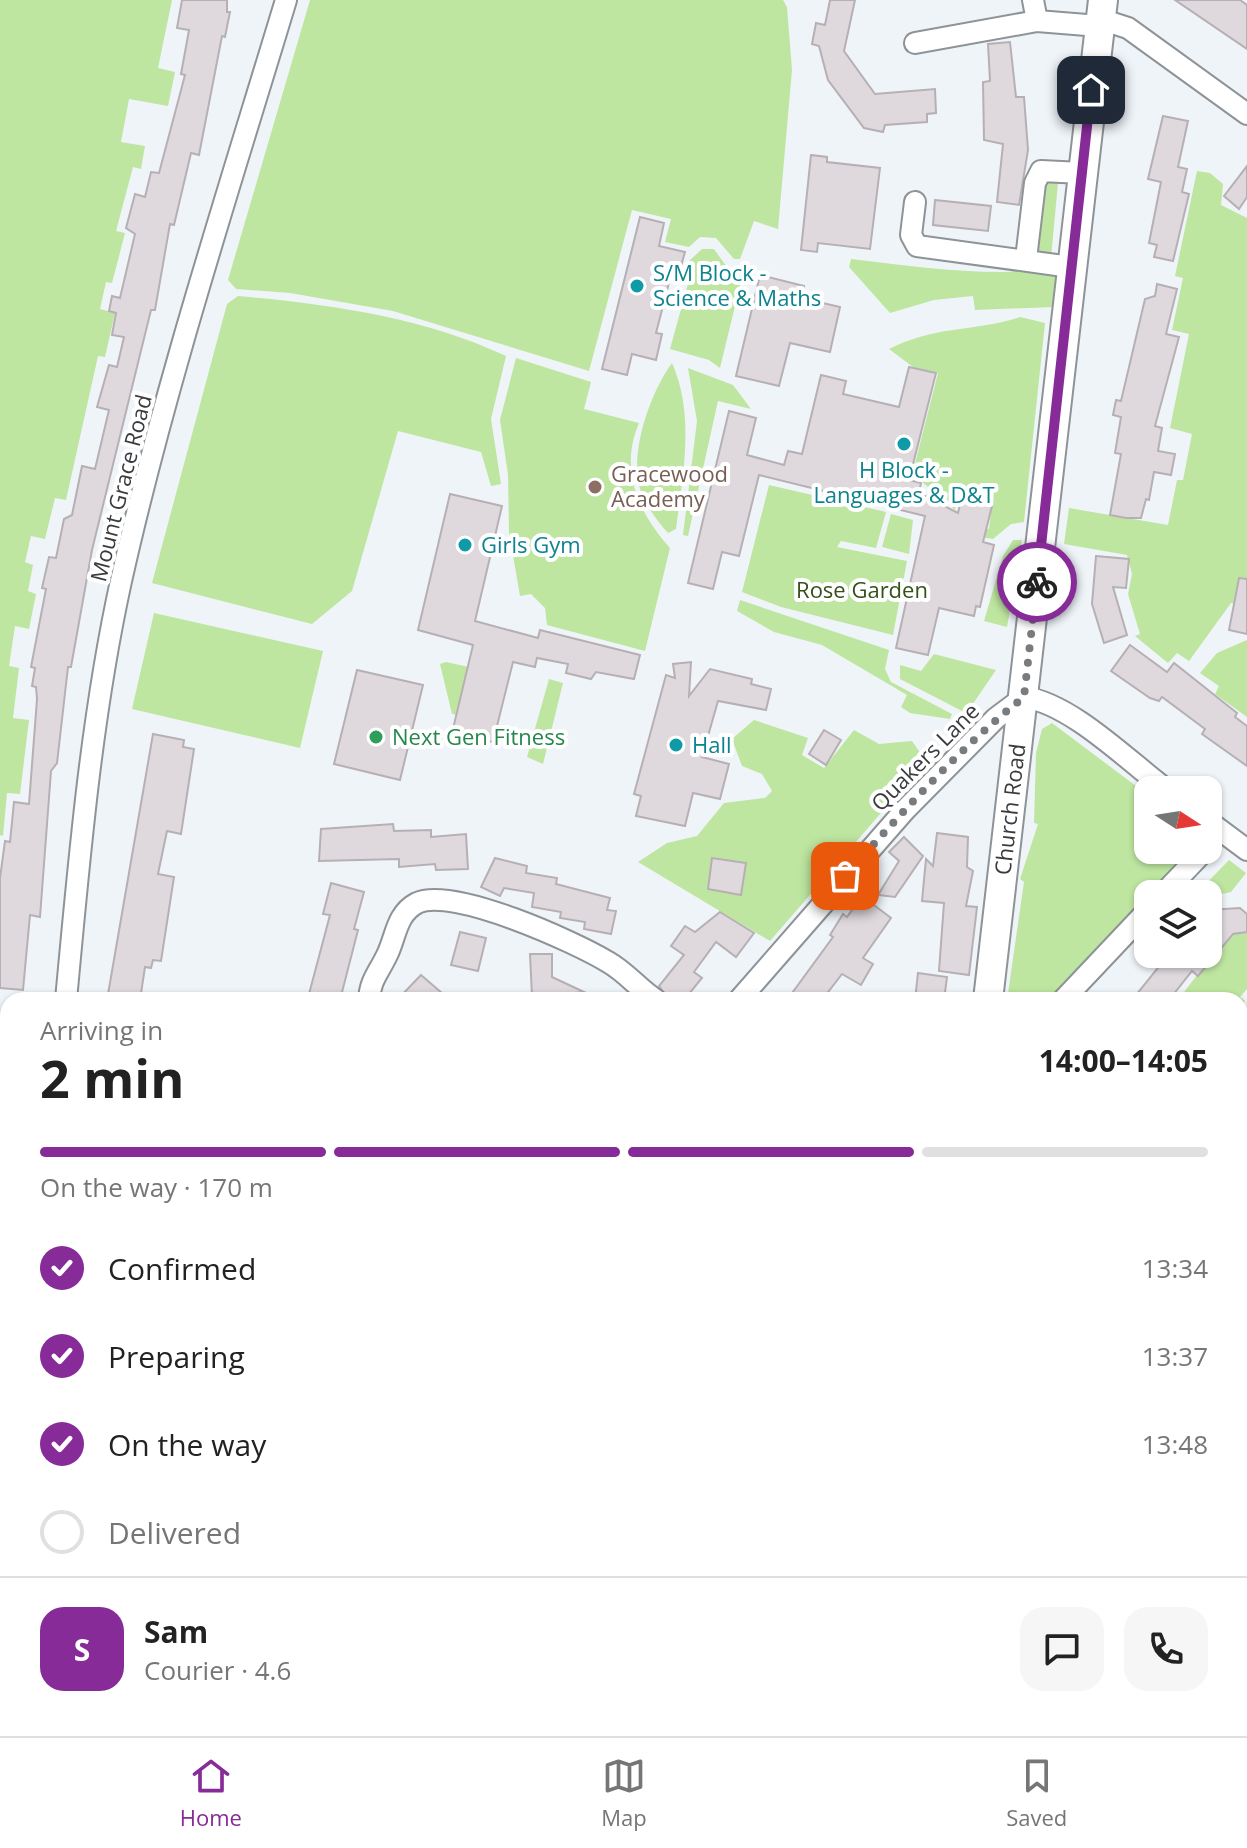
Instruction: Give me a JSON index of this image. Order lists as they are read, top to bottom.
{
  "streets": {
    "street": ["Mount Grace Road", "Quakers Lane", "Church Road"]
  },
  "crossings": [
    ["Quakers Lane", "Church Road"]
  ],
  "parks": ["Rose Garden"],
  "places": [
    "S/M Block - Science & Maths",
    "H Block - Languages & D&T",
    "Gracewood Academy",
    "Girls Gym",
    "Next Gen Fitness",
    "Hall"
  ],
  "north": "right",
  "page": {
    "heading": ["2 min", "Arriving in", "14:00–14:05"],
    "panel": ["Sam", "Courier · 4.6"],
    "bar": "On the way · 170 m",
    "list": [
      ["Confirmed", "13:34"],
      ["Preparing", "13:37"],
      ["On the way", "13:48"],
      "Delivered"
    ],
    "round": "S",
    "tabs": ["Home", "Map", "Saved"]
  }
}
